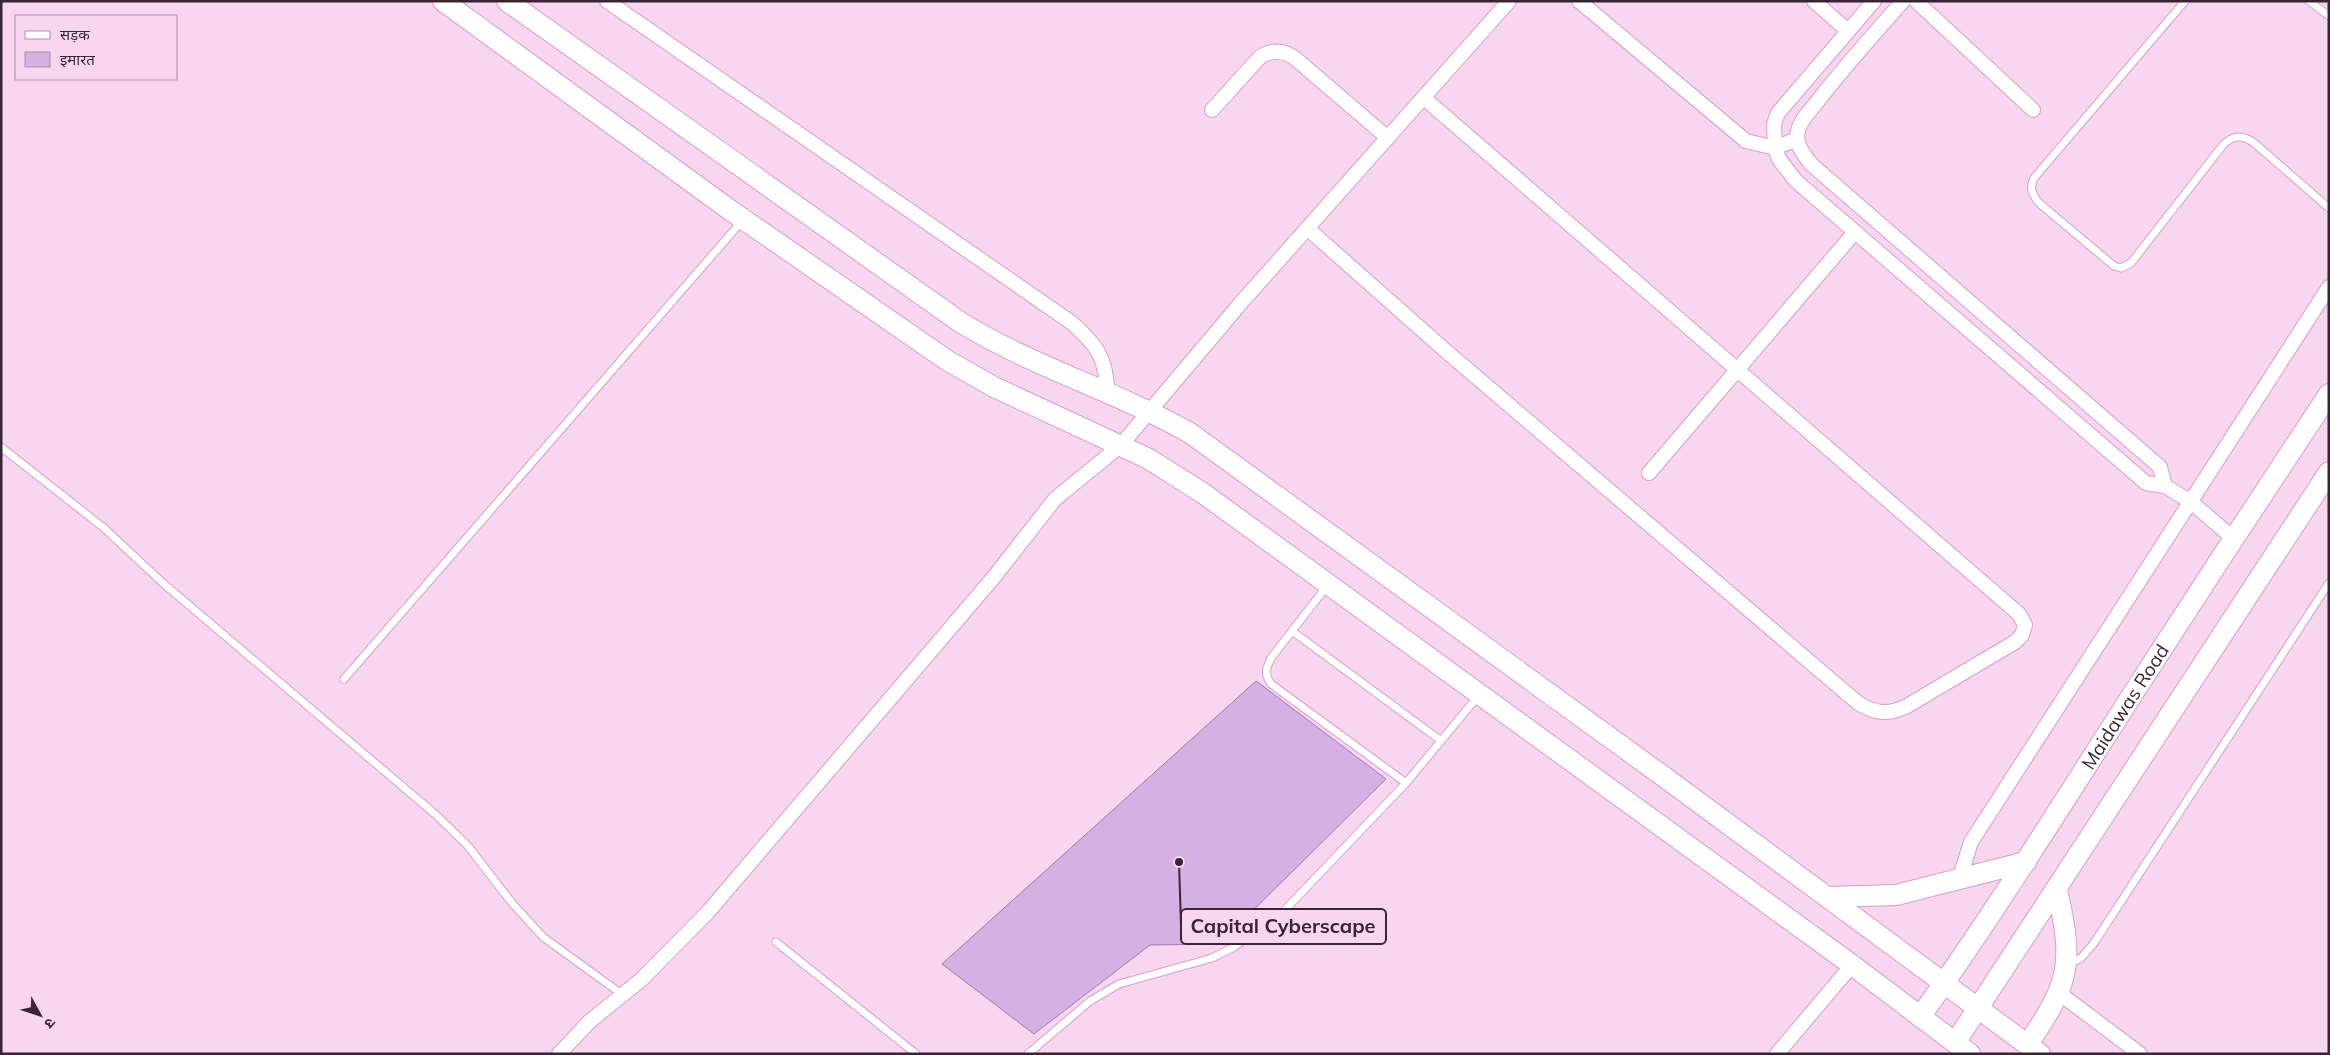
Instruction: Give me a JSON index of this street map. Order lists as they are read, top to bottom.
{
  "streets": {
    "street": ["Maidawas Road"]
  },
  "places": ["Capital Cyberscape"],
  "legend": ["सड़क", "इमारत"],
  "north": "bottom right"
}
